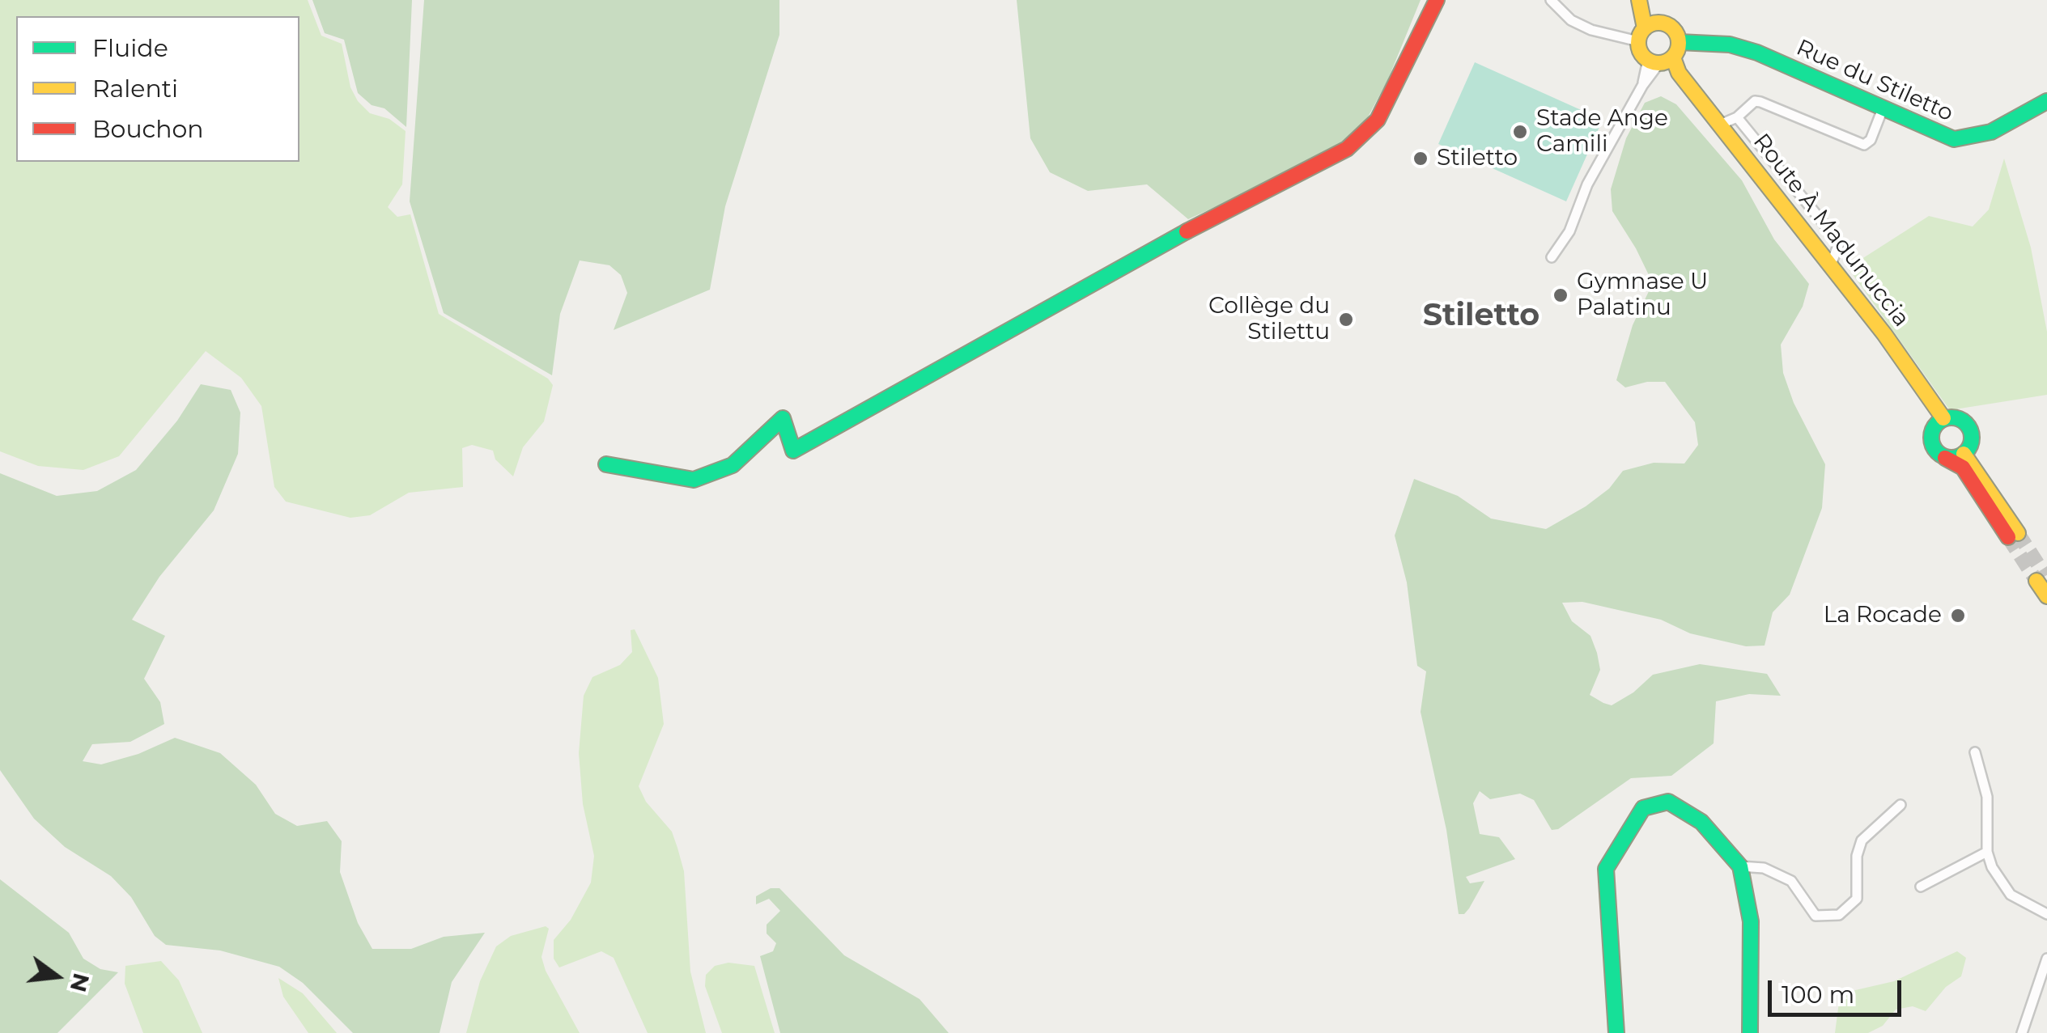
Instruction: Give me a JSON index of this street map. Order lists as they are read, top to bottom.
{
  "streets": {
    "street": ["Rue du Stiletto", "Route À Madunuccia"]
  },
  "districts": ["Stiletto"],
  "places": [
    "Stade Ange Camili",
    "Stiletto",
    "Gymnase U Palatinu",
    "Collège du Stilettu",
    "La Rocade"
  ],
  "legend": ["Fluide", "Ralenti", "Bouchon"],
  "scale_bar": "100 m",
  "north": "right"
}
